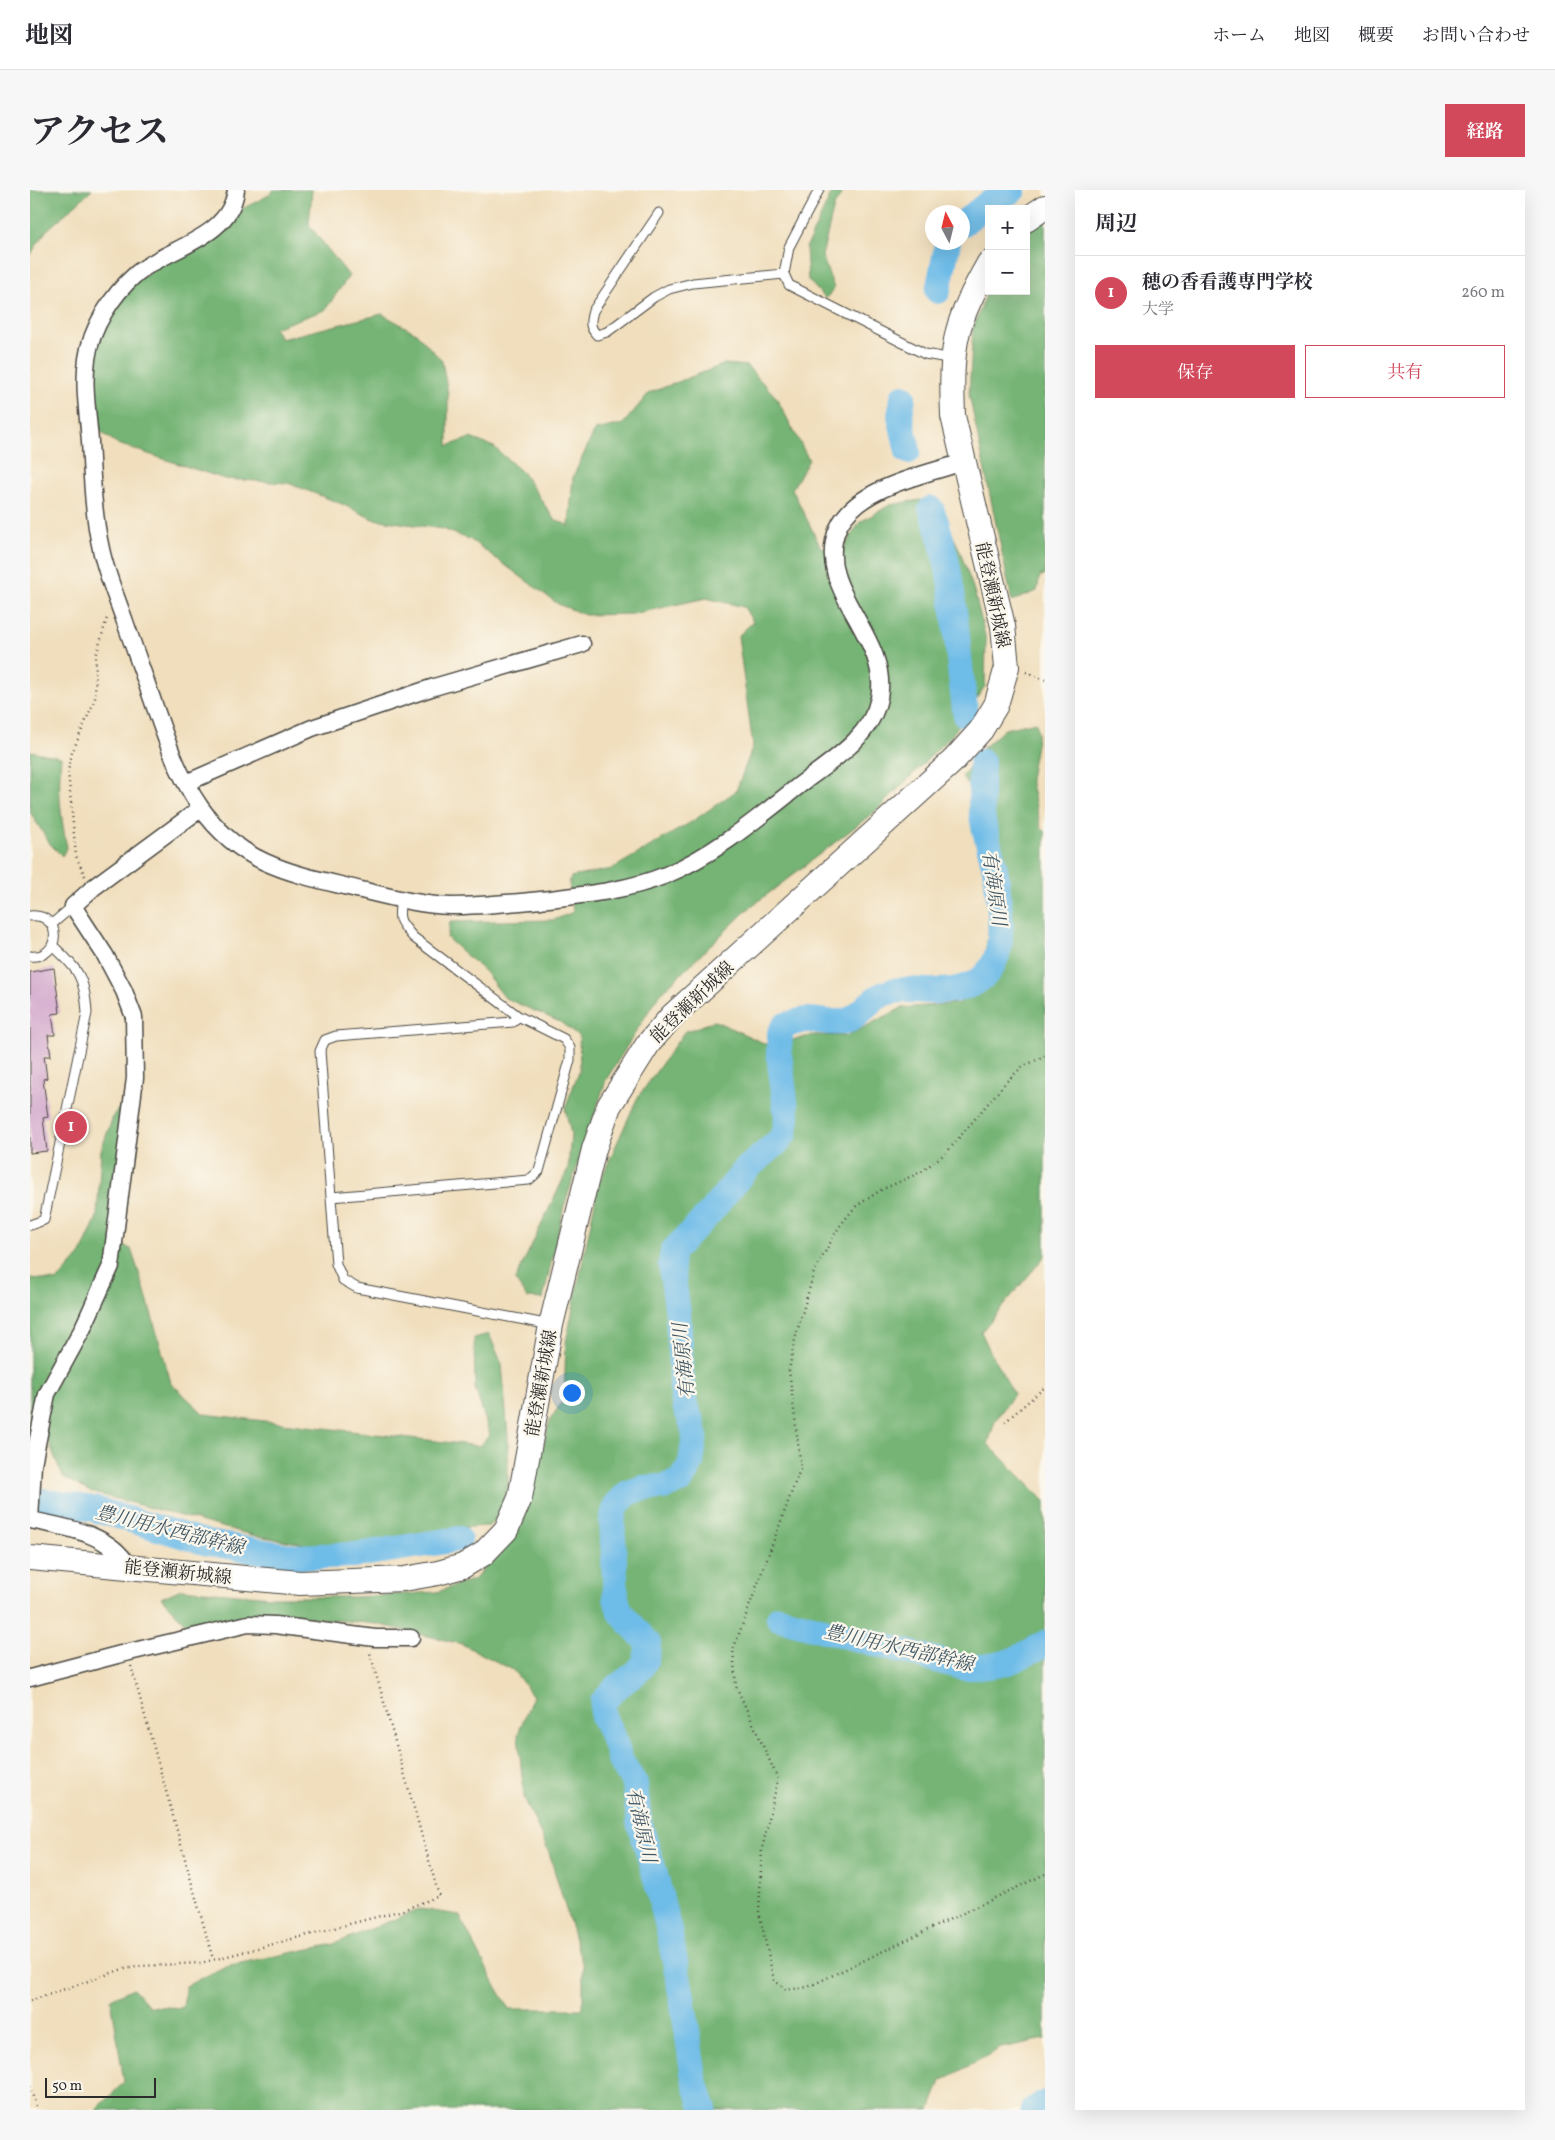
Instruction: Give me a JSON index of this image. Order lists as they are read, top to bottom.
{
  "streets": {
    "main road": ["能登瀬新城線"]
  },
  "water": ["有海原川", "豊川用水西部幹線"],
  "scale_bar": "50 m",
  "north": "top",
  "page": {
    "header": "地図",
    "nav": [
      "ホーム",
      "地図",
      "概要",
      "お問い合わせ"
    ],
    "title": "アクセス",
    "buttons": [
      "経路",
      ["保存", "共有"]
    ],
    "heading": "周辺",
    "map_buttons": ["+", "−"],
    "list": [
      {
        "mark": "1",
        "name": "穂の香看護専門学校",
        "note": "大学",
        "value": "260 m"
      }
    ],
    "pins": "1",
    "scale": "50 m"
  }
}
